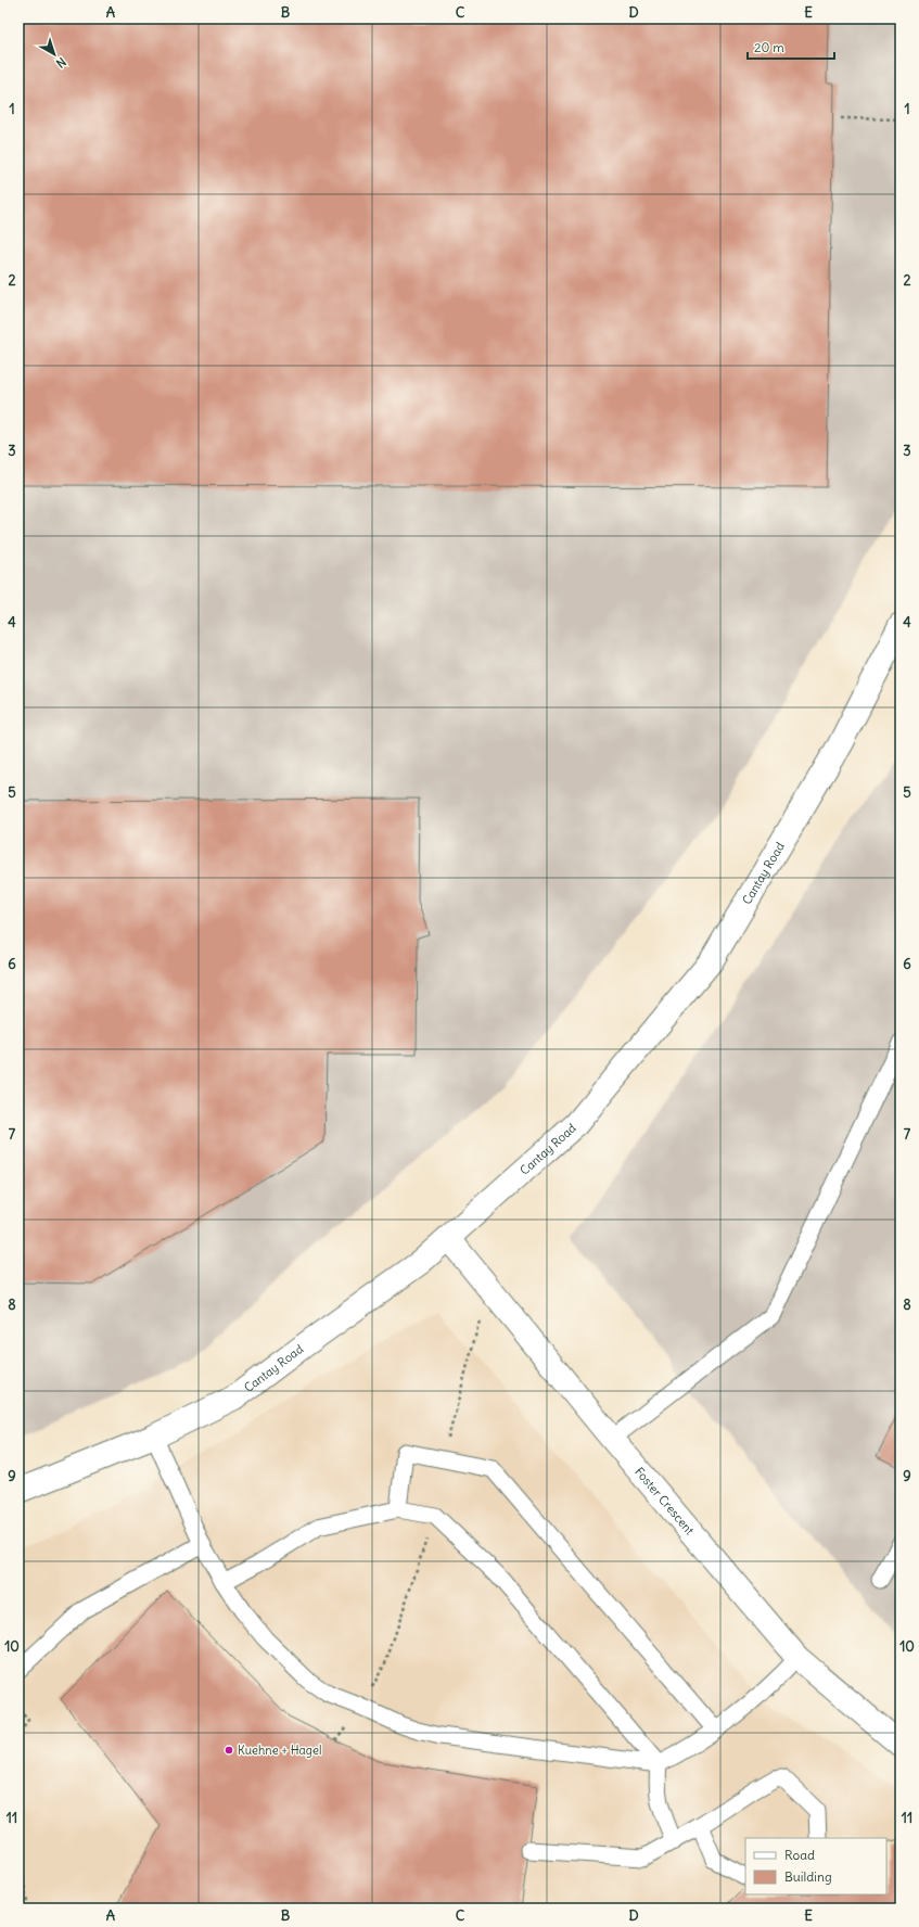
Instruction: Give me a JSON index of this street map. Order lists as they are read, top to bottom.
{
  "streets": {
    "street": ["Cantay Road", "Foster Crescent"]
  },
  "crossings": [
    ["Cantay Road", "Foster Crescent"]
  ],
  "places": ["Kuehne + Hagel"],
  "legend": ["Road", "Building"],
  "scale_bar": "20 m",
  "north": "bottom right",
  "grid": {
    "columns": [
      "A",
      "B",
      "C",
      "D",
      "E"
    ],
    "rows": [
      "1",
      "2",
      "3",
      "4",
      "5",
      "6",
      "7",
      "8",
      "9",
      "10",
      "11"
    ]
  }
}
